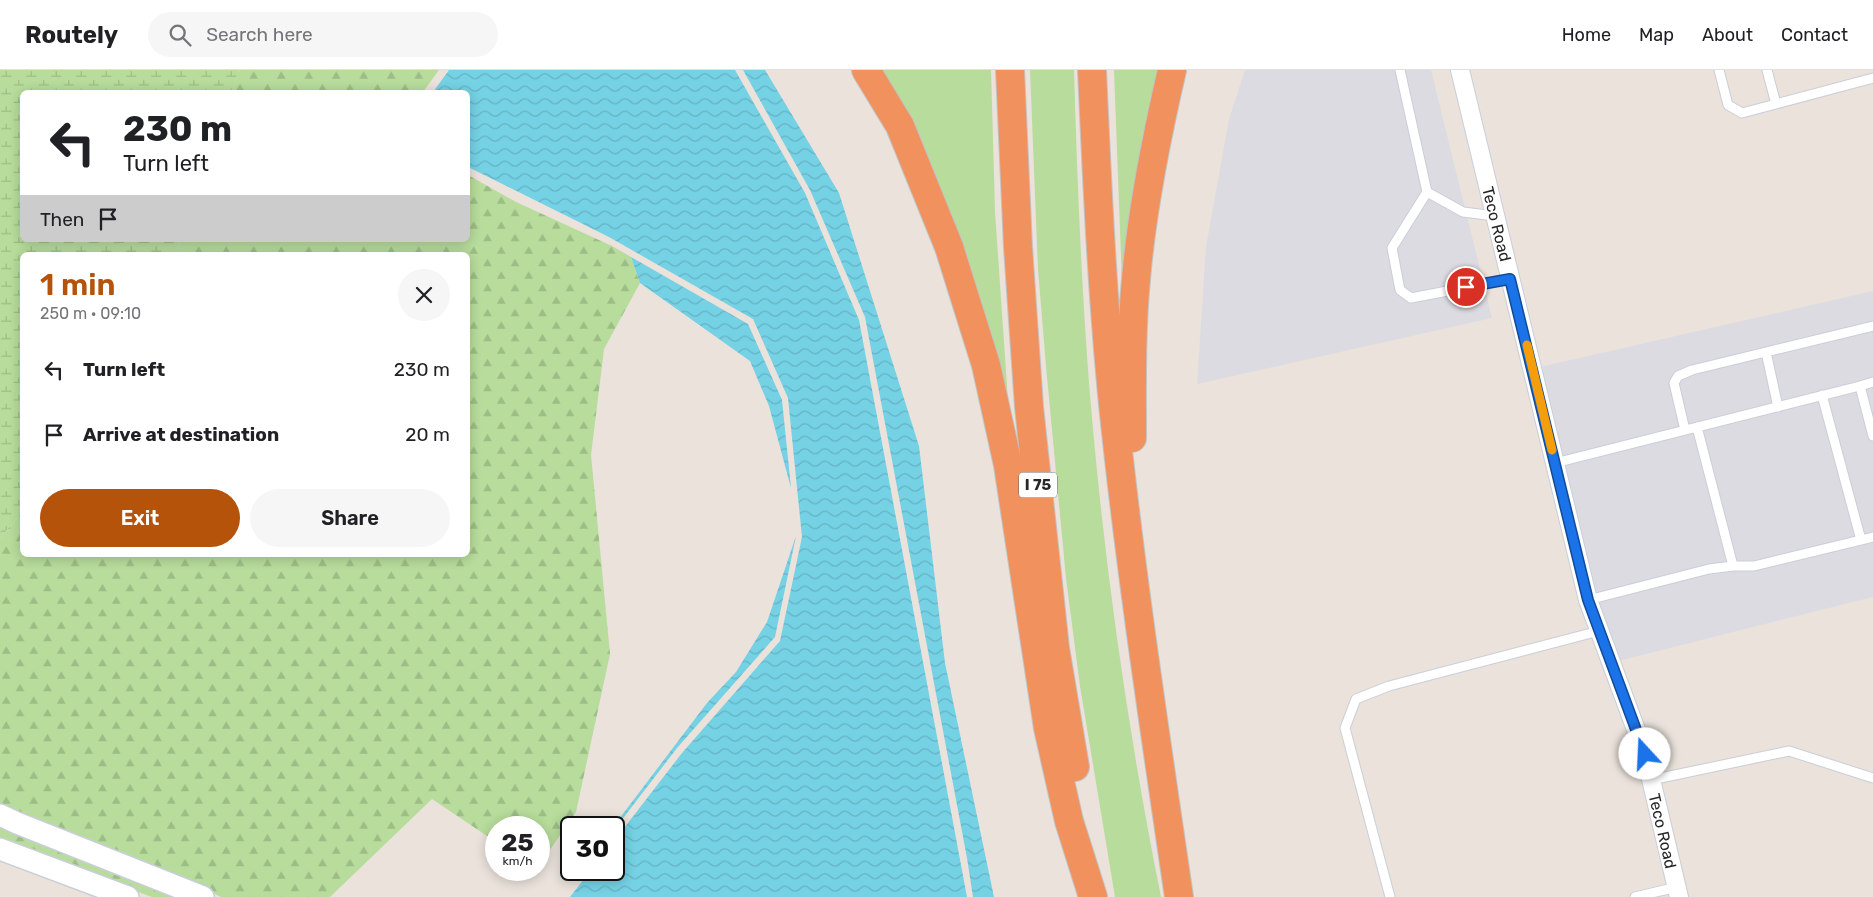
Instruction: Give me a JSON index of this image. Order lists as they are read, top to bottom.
{
  "streets": {
    "highway": ["I 75"],
    "street": ["Teco Road"]
  },
  "page": {
    "header": "Routely",
    "search": "Search here",
    "nav": [
      "Home",
      "Map",
      "About",
      "Contact"
    ],
    "turn": ["230 m", "Turn left"],
    "then": "Then",
    "heading": ["1 min", "250 m · 09:10"],
    "list": [
      {
        "name": "Turn left",
        "value": "230 m"
      },
      {
        "name": "Arrive at destination",
        "value": "20 m"
      }
    ],
    "buttons": ["Exit", "Share"],
    "speed": "25 km/h",
    "limit": "30"
  }
}
